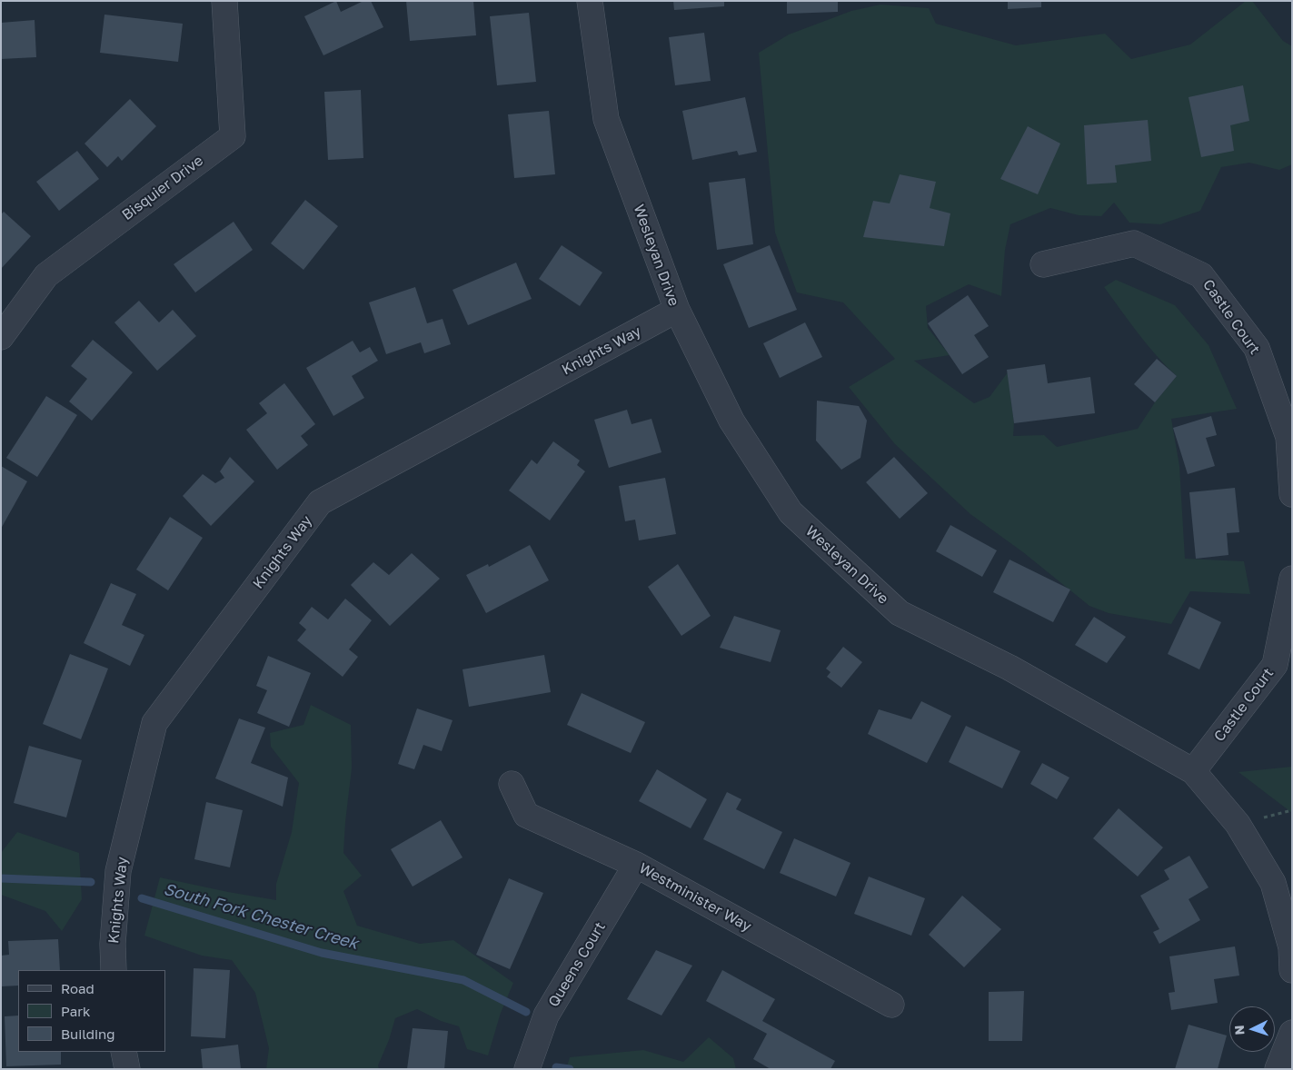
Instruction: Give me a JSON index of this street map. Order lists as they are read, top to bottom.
{
  "streets": {
    "street": [
      "Bisquier Drive",
      "Wesleyan Drive",
      "Castle Court",
      "Knights Way",
      "Westminister Way",
      "Queens Court"
    ]
  },
  "crossings": [
    ["Wesleyan Drive", "Castle Court"],
    ["Wesleyan Drive", "Knights Way"],
    ["Westminister Way", "Queens Court"]
  ],
  "water": ["South Fork Chester Creek"],
  "legend": ["Road", "Park", "Building"],
  "north": "left"
}
